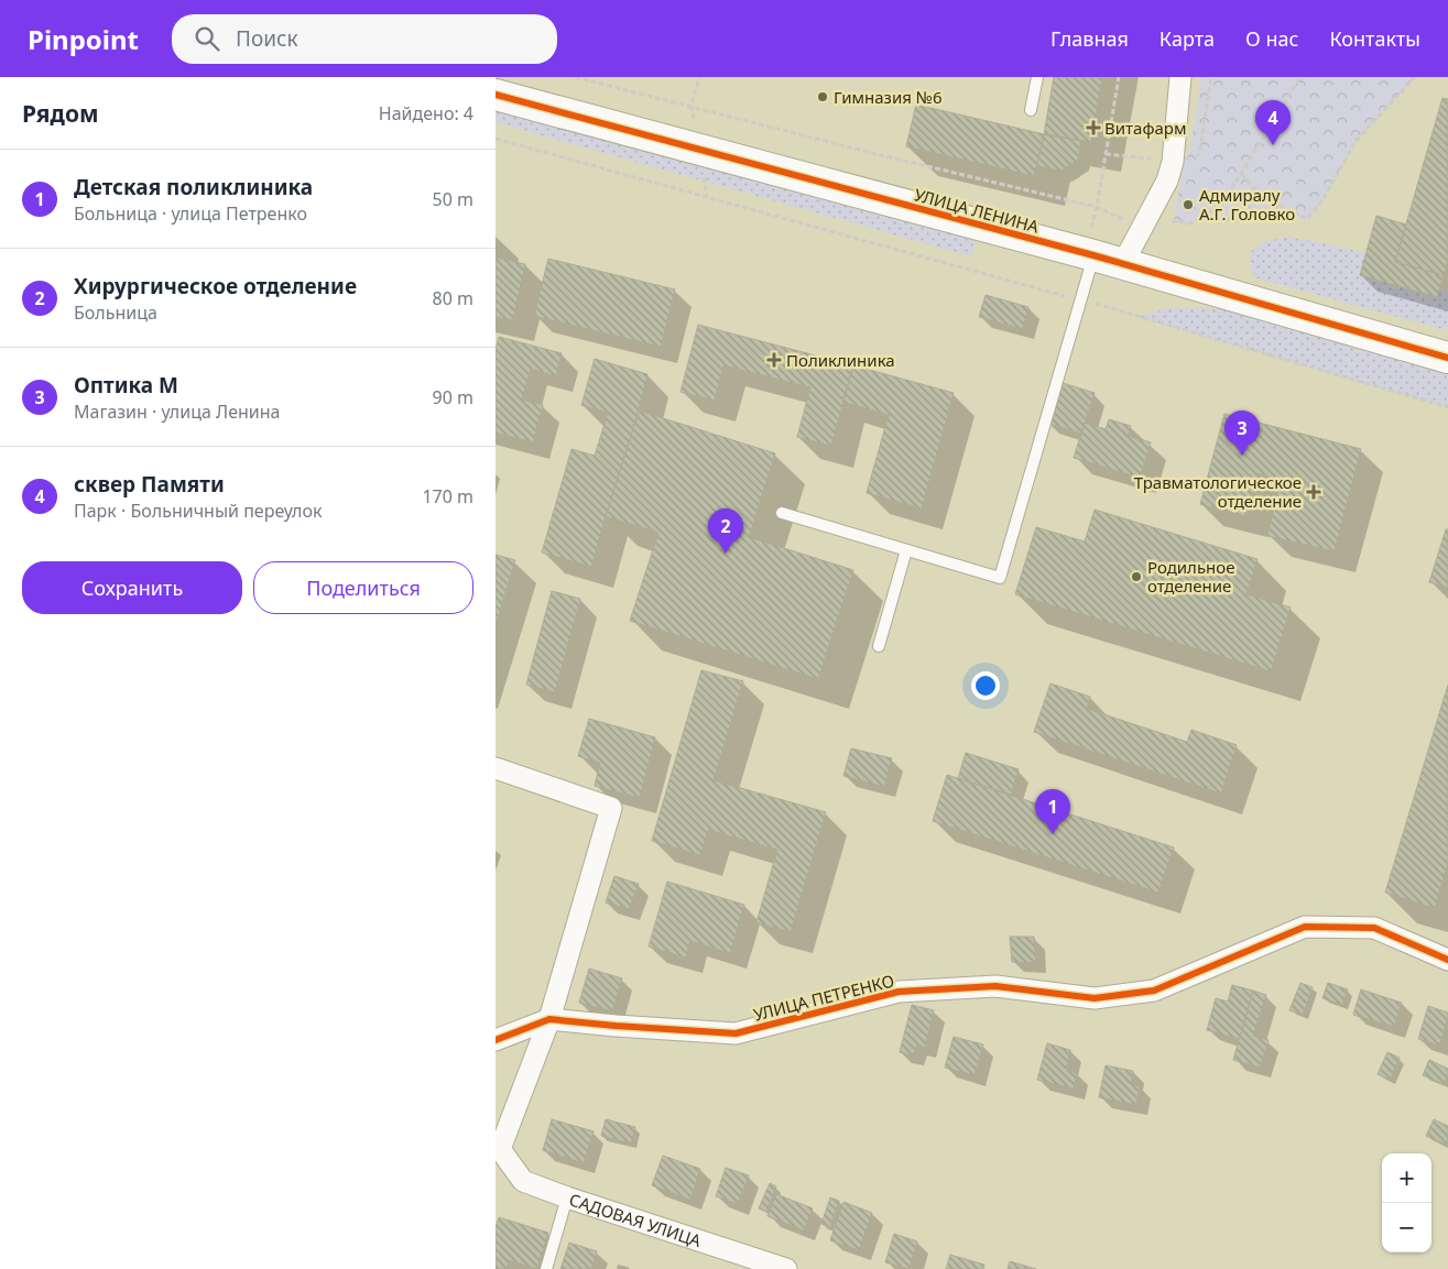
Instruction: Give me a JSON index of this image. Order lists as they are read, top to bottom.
{
  "streets": {
    "street": ["УЛИЦА ЛЕНИНА", "УЛИЦА ПЕТРЕНКО", "САДОВАЯ УЛИЦА"]
  },
  "crossings": [
    ["УЛИЦА ПЕТРЕНКО", "САДОВАЯ УЛИЦА"]
  ],
  "places": {
    "other": ["Гимназия №6", "Адмиралу А.Г. Головко", "Родильное отделение"],
    "health": ["Витафарм", "Поликлиника", "Травматологическое отделение"]
  },
  "page": {
    "header": "Pinpoint",
    "search": "Поиск",
    "nav": [
      "Главная",
      "Карта",
      "О нас",
      "Контакты"
    ],
    "heading": ["Рядом", "Найдено: 4"],
    "pins": [
      "4",
      "3",
      "2",
      "1"
    ],
    "list": [
      {
        "mark": "1",
        "name": "Детская поликлиника",
        "note": "Больница · улица Петренко",
        "value": "50 m"
      },
      {
        "mark": "2",
        "name": "Хирургическое отделение",
        "note": "Больница",
        "value": "80 m"
      },
      {
        "mark": "3",
        "name": "Оптика М",
        "note": "Магазин · улица Ленина",
        "value": "90 m"
      },
      {
        "mark": "4",
        "name": "сквер Памяти",
        "note": "Парк · Больничный переулок",
        "value": "170 m"
      }
    ],
    "buttons": ["Сохранить", "Поделиться"],
    "map_buttons": ["+", "−"]
  }
}
